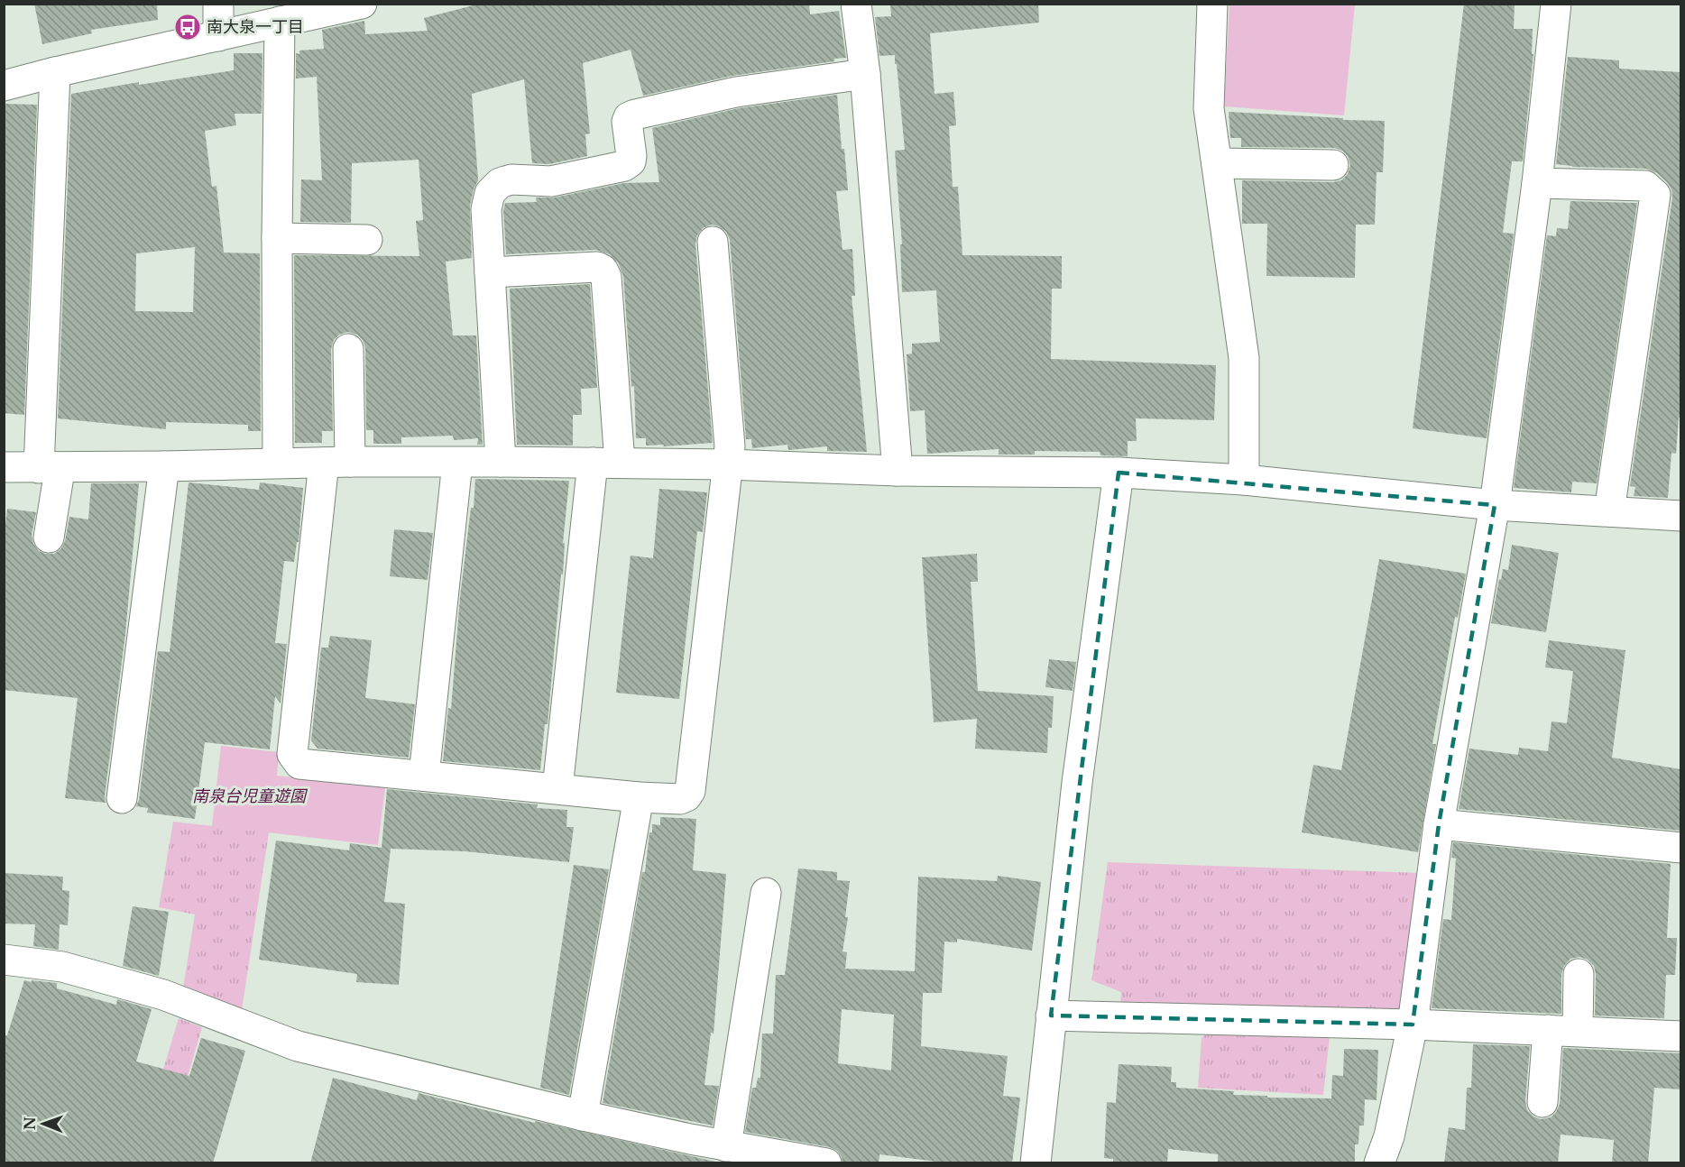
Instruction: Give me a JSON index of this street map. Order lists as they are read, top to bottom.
{
  "parks": ["南泉台児童遊園"],
  "places": {
    "bus stop": ["南大泉一丁目"]
  },
  "north": "left"
}
